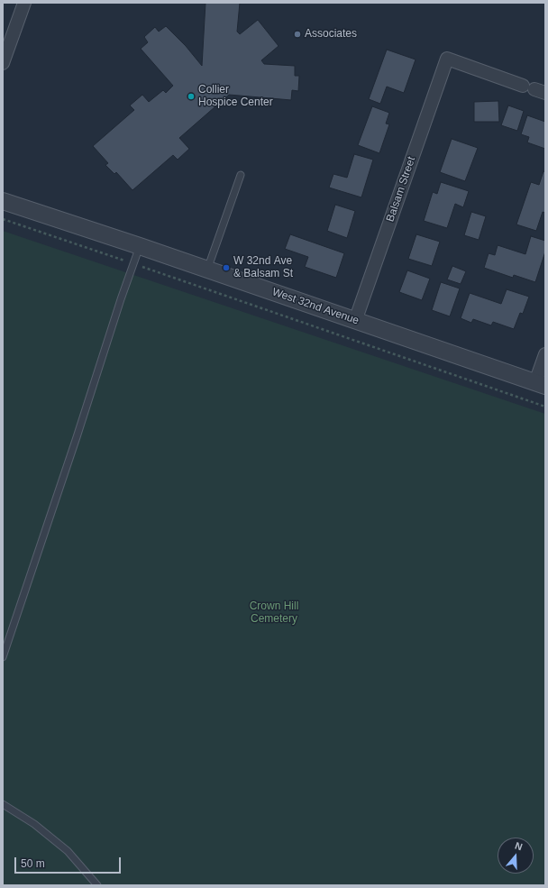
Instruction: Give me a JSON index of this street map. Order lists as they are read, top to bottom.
{
  "streets": {
    "street": ["Balsam Street", "West 32nd Avenue"]
  },
  "crossings": [
    ["Balsam Street", "West 32nd Avenue"]
  ],
  "parks": ["Crown Hill Cemetery"],
  "places": ["Associates", "Collier Hospice Center", "W 32nd Ave & Balsam St"],
  "scale_bar": "50 m",
  "north": "top"
}
